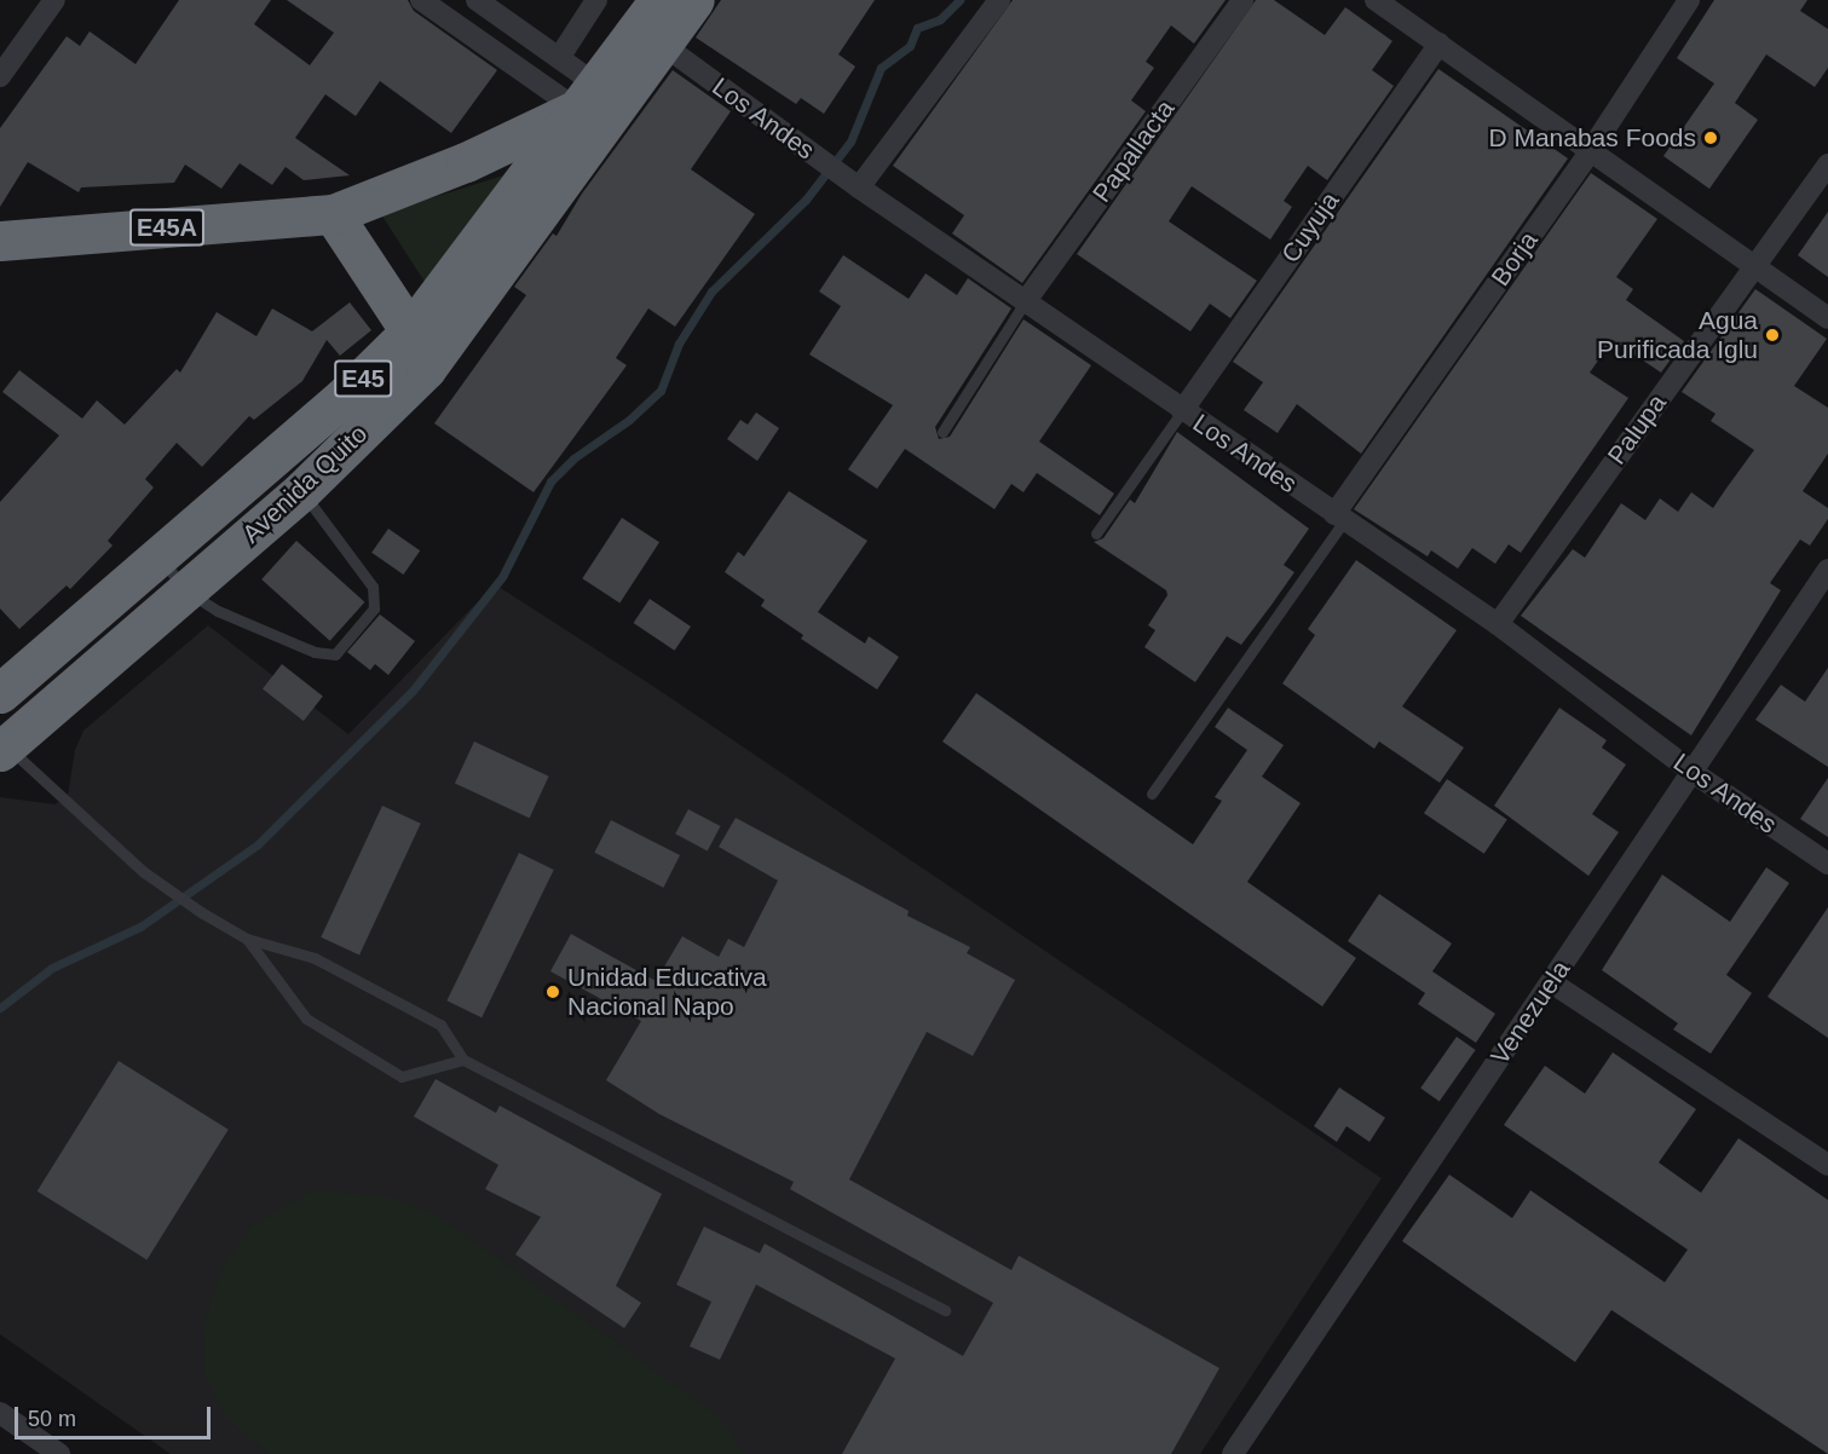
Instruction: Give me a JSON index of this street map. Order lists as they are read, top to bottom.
{
  "streets": {
    "highway": ["E45A", "E45", "Avenida Quito"],
    "street": [
      "Los Andes",
      "Papallacta",
      "Cuyuja",
      "Borja",
      "Palupa",
      "Venezuela"
    ]
  },
  "crossings": [
    ["Los Andes", "Papallacta"],
    ["Los Andes", "Cuyuja"],
    ["Los Andes", "Borja"],
    ["Los Andes", "Palupa"],
    ["Los Andes", "Avenida Quito"],
    ["Los Andes", "Venezuela"],
    ["E45A", "Avenida Quito"]
  ],
  "places": ["D Manabas Foods", "Agua Purificada Iglu", "Unidad Educativa Nacional Napo"],
  "scale_bar": "50 m"
}
